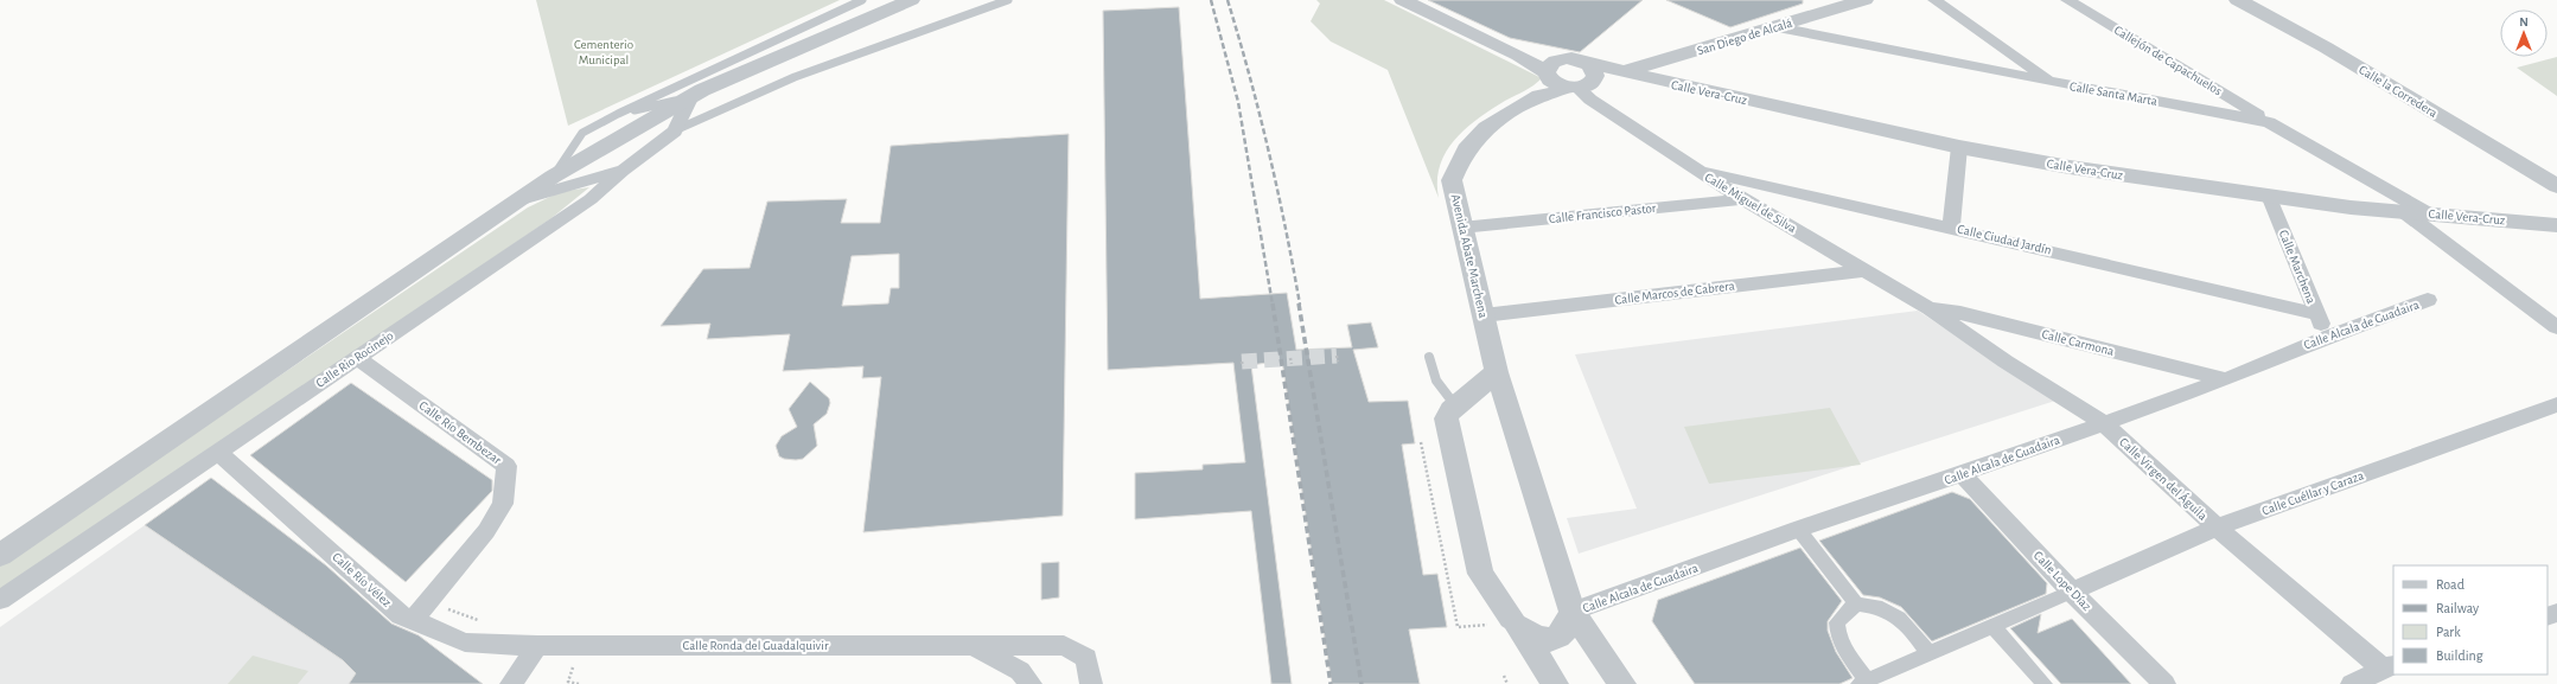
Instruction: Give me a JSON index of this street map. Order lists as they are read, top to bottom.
{
  "streets": {
    "street": [
      "San Diego de Alcalá",
      "Callejón de Capachuelos",
      "Calle la Corredera",
      "Calle Vera-Cruz",
      "Calle Santa Marta",
      "Calle Miguel de Silva",
      "Calle Francisco Pastor",
      "Calle Ciudad Jardín",
      "Avenida Abate Marchena",
      "Calle Marchena",
      "Calle Marcos de Cabrera",
      "Calle Alcala de Guadaira",
      "Calle Carmona",
      "Calle Rio Rocinejo",
      "Calle Río Bembezar",
      "Calle Virgen del Águila",
      "Calle Cuéllar y Caraza",
      "Calle Río Vélez",
      "Calle Lope Díaz",
      "Calle Ronda del Guadalquivir"
    ]
  },
  "crossings": [
    ["San Diego de Alcalá", "Calle Vera-Cruz"],
    ["San Diego de Alcalá", "Calle Santa Marta"],
    ["San Diego de Alcalá", "Calle Miguel de Silva"],
    ["San Diego de Alcalá", "Avenida Abate Marchena"],
    ["Callejón de Capachuelos", "Calle Santa Marta"],
    ["Calle Vera-Cruz", "Calle Santa Marta"],
    ["Calle Vera-Cruz", "Calle Marchena"],
    ["Calle Miguel de Silva", "Calle Francisco Pastor"],
    ["Calle Miguel de Silva", "Calle Ciudad Jardín"],
    ["Calle Miguel de Silva", "Avenida Abate Marchena"],
    ["Calle Miguel de Silva", "Calle Marcos de Cabrera"],
    ["Calle Miguel de Silva", "Calle Carmona"],
    ["Calle Miguel de Silva", "Calle Virgen del Águila"],
    ["Calle Francisco Pastor", "Avenida Abate Marchena"],
    ["Calle Ciudad Jardín", "Calle Marchena"],
    ["Avenida Abate Marchena", "Calle Marcos de Cabrera"],
    ["Avenida Abate Marchena", "Calle Alcala de Guadaira"],
    ["Calle Marchena", "Calle Alcala de Guadaira"],
    ["Calle Alcala de Guadaira", "Calle Carmona"],
    ["Calle Alcala de Guadaira", "Calle Virgen del Águila"],
    ["Calle Alcala de Guadaira", "Calle Lope Díaz"],
    ["Calle Carmona", "Calle Virgen del Águila"],
    ["Calle Rio Rocinejo", "Calle Río Bembezar"],
    ["Calle Rio Rocinejo", "Calle Río Vélez"],
    ["Calle Río Bembezar", "Calle Río Vélez"],
    ["Calle Virgen del Águila", "Calle Cuéllar y Caraza"],
    ["Calle Cuéllar y Caraza", "Calle Lope Díaz"],
    ["Calle Río Vélez", "Calle Ronda del Guadalquivir"]
  ],
  "parks": ["Cementerio Municipal"],
  "legend": [
    "Road",
    "Railway",
    "Park",
    "Building"
  ],
  "north": "top"
}
